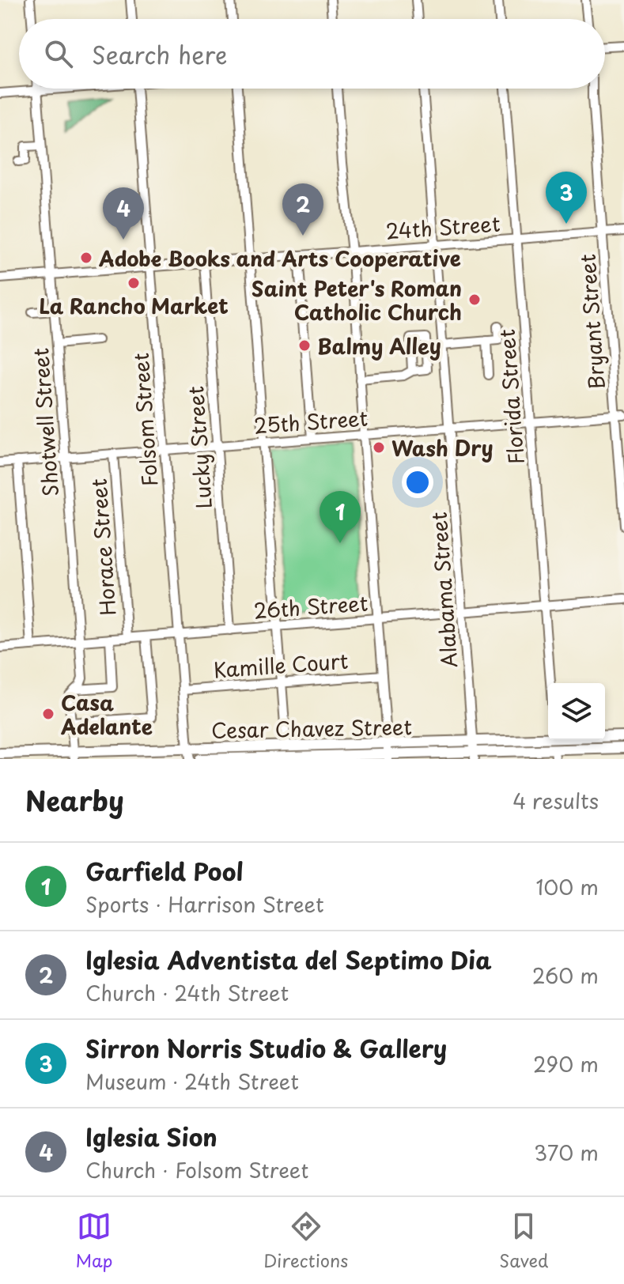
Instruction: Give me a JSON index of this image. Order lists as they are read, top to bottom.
{
  "streets": {
    "main road": ["Cesar Chavez Street"],
    "street": [
      "24th Street",
      "Bryant Street",
      "Florida Street",
      "Folsom Street",
      "25th Street",
      "Shotwell Street",
      "Lucky Street",
      "Horace Street",
      "Alabama Street",
      "26th Street",
      "Kamille Court"
    ]
  },
  "crossings": [
    ["24th Street", "Bryant Street"],
    ["24th Street", "Florida Street"],
    ["24th Street", "Folsom Street"],
    ["24th Street", "Shotwell Street"],
    ["24th Street", "Lucky Street"],
    ["24th Street", "Alabama Street"],
    ["Bryant Street", "25th Street"],
    ["Florida Street", "25th Street"],
    ["Florida Street", "26th Street"],
    ["Folsom Street", "25th Street"],
    ["Folsom Street", "26th Street"],
    ["Folsom Street", "Kamille Court"],
    ["Folsom Street", "Cesar Chavez Street"],
    ["25th Street", "Shotwell Street"],
    ["25th Street", "Lucky Street"],
    ["25th Street", "Horace Street"],
    ["25th Street", "Alabama Street"],
    ["Shotwell Street", "26th Street"],
    ["Shotwell Street", "Cesar Chavez Street"],
    ["Lucky Street", "26th Street"],
    ["Horace Street", "26th Street"],
    ["Alabama Street", "26th Street"],
    ["Alabama Street", "Cesar Chavez Street"]
  ],
  "places": [
    "Adobe Books and Arts Cooperative",
    "La Rancho Market",
    "Saint Peter's Roman Catholic Church",
    "Balmy Alley",
    "Wash Dry",
    "Casa Adelante"
  ],
  "page": {
    "search": "Search here",
    "pins": [
      "3",
      "2",
      "4",
      "1"
    ],
    "heading": ["Nearby", "4 results"],
    "list": [
      {
        "mark": "1",
        "name": "Garfield Pool",
        "note": "Sports · Harrison Street",
        "value": "100 m"
      },
      {
        "mark": "2",
        "name": "Iglesia Adventista del Septimo Dia",
        "note": "Church · 24th Street",
        "value": "260 m"
      },
      {
        "mark": "3",
        "name": "Sirron Norris Studio & Gallery",
        "note": "Museum · 24th Street",
        "value": "290 m"
      },
      {
        "mark": "4",
        "name": "Iglesia Sion",
        "note": "Church · Folsom Street",
        "value": "370 m"
      }
    ],
    "nav": ["Map", "Directions", "Saved"]
  }
}
